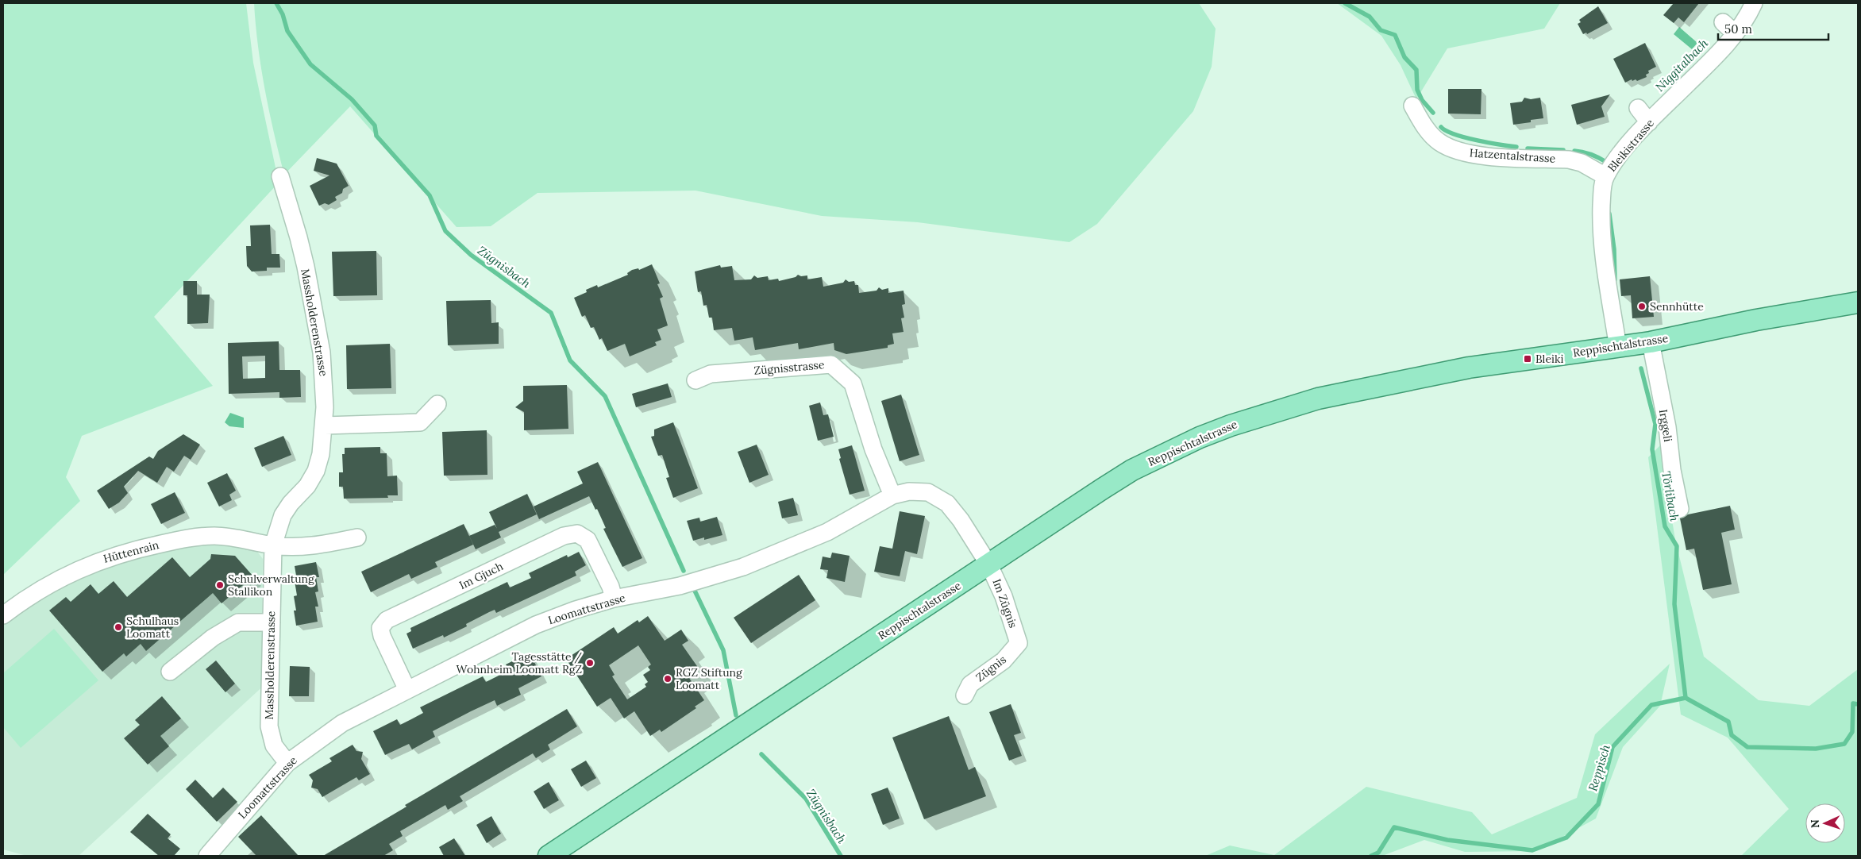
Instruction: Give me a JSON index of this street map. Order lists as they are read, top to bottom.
{
  "streets": {
    "main road": ["Reppischtalstrasse"],
    "street": [
      "Bleikistrasse",
      "Hatzentalstrasse",
      "Massholderenstrasse",
      "Zügnisstrasse",
      "Irggeli",
      "Hüttenrain",
      "Im Gjuch",
      "Im Zügnis",
      "Loomattstrasse",
      "Zügnis"
    ]
  },
  "crossings": [
    ["Bleikistrasse", "Hatzentalstrasse"],
    ["Bleikistrasse", "Reppischtalstrasse"],
    ["Massholderenstrasse", "Hüttenrain"],
    ["Massholderenstrasse", "Loomattstrasse"],
    ["Reppischtalstrasse", "Irggeli"],
    ["Reppischtalstrasse", "Im Zügnis"],
    ["Reppischtalstrasse", "Loomattstrasse"],
    ["Zügnisstrasse", "Loomattstrasse"],
    ["Im Gjuch", "Loomattstrasse"],
    ["Im Zügnis", "Loomattstrasse"],
    ["Im Zügnis", "Zügnis"]
  ],
  "water": [
    "Niggitalbach",
    "Zügnisbach",
    "Törlibach",
    "Reppisch"
  ],
  "places": {
    "other": [
      "Sennhütte",
      "Schulverwaltung Stallikon",
      "Schulhaus Loomatt",
      "Tagesstätte / Wohnheim Loomatt RgZ",
      "RGZ Stiftung Loomatt"
    ],
    "transit": ["Bleiki"]
  },
  "scale_bar": "50 m",
  "north": "left"
}
